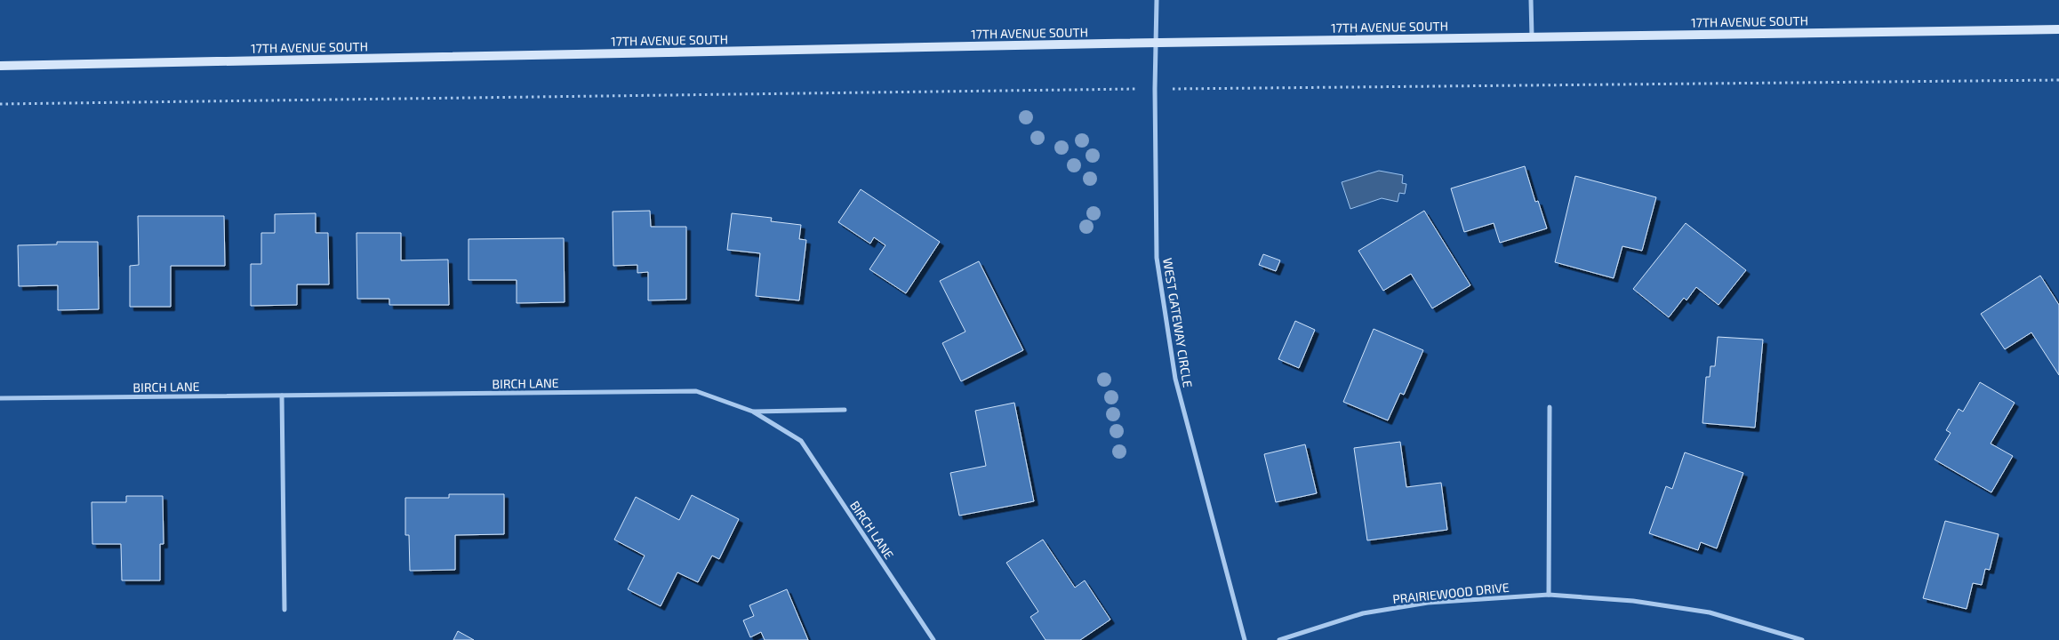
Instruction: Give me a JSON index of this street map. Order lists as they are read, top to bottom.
{
  "streets": {
    "street": [
      "17TH AVENUE SOUTH",
      "WEST GATEWAY CIRCLE",
      "BIRCH LANE",
      "PRAIRIEWOOD DRIVE"
    ]
  },
  "crossings": [
    ["17TH AVENUE SOUTH", "WEST GATEWAY CIRCLE"]
  ]
}
